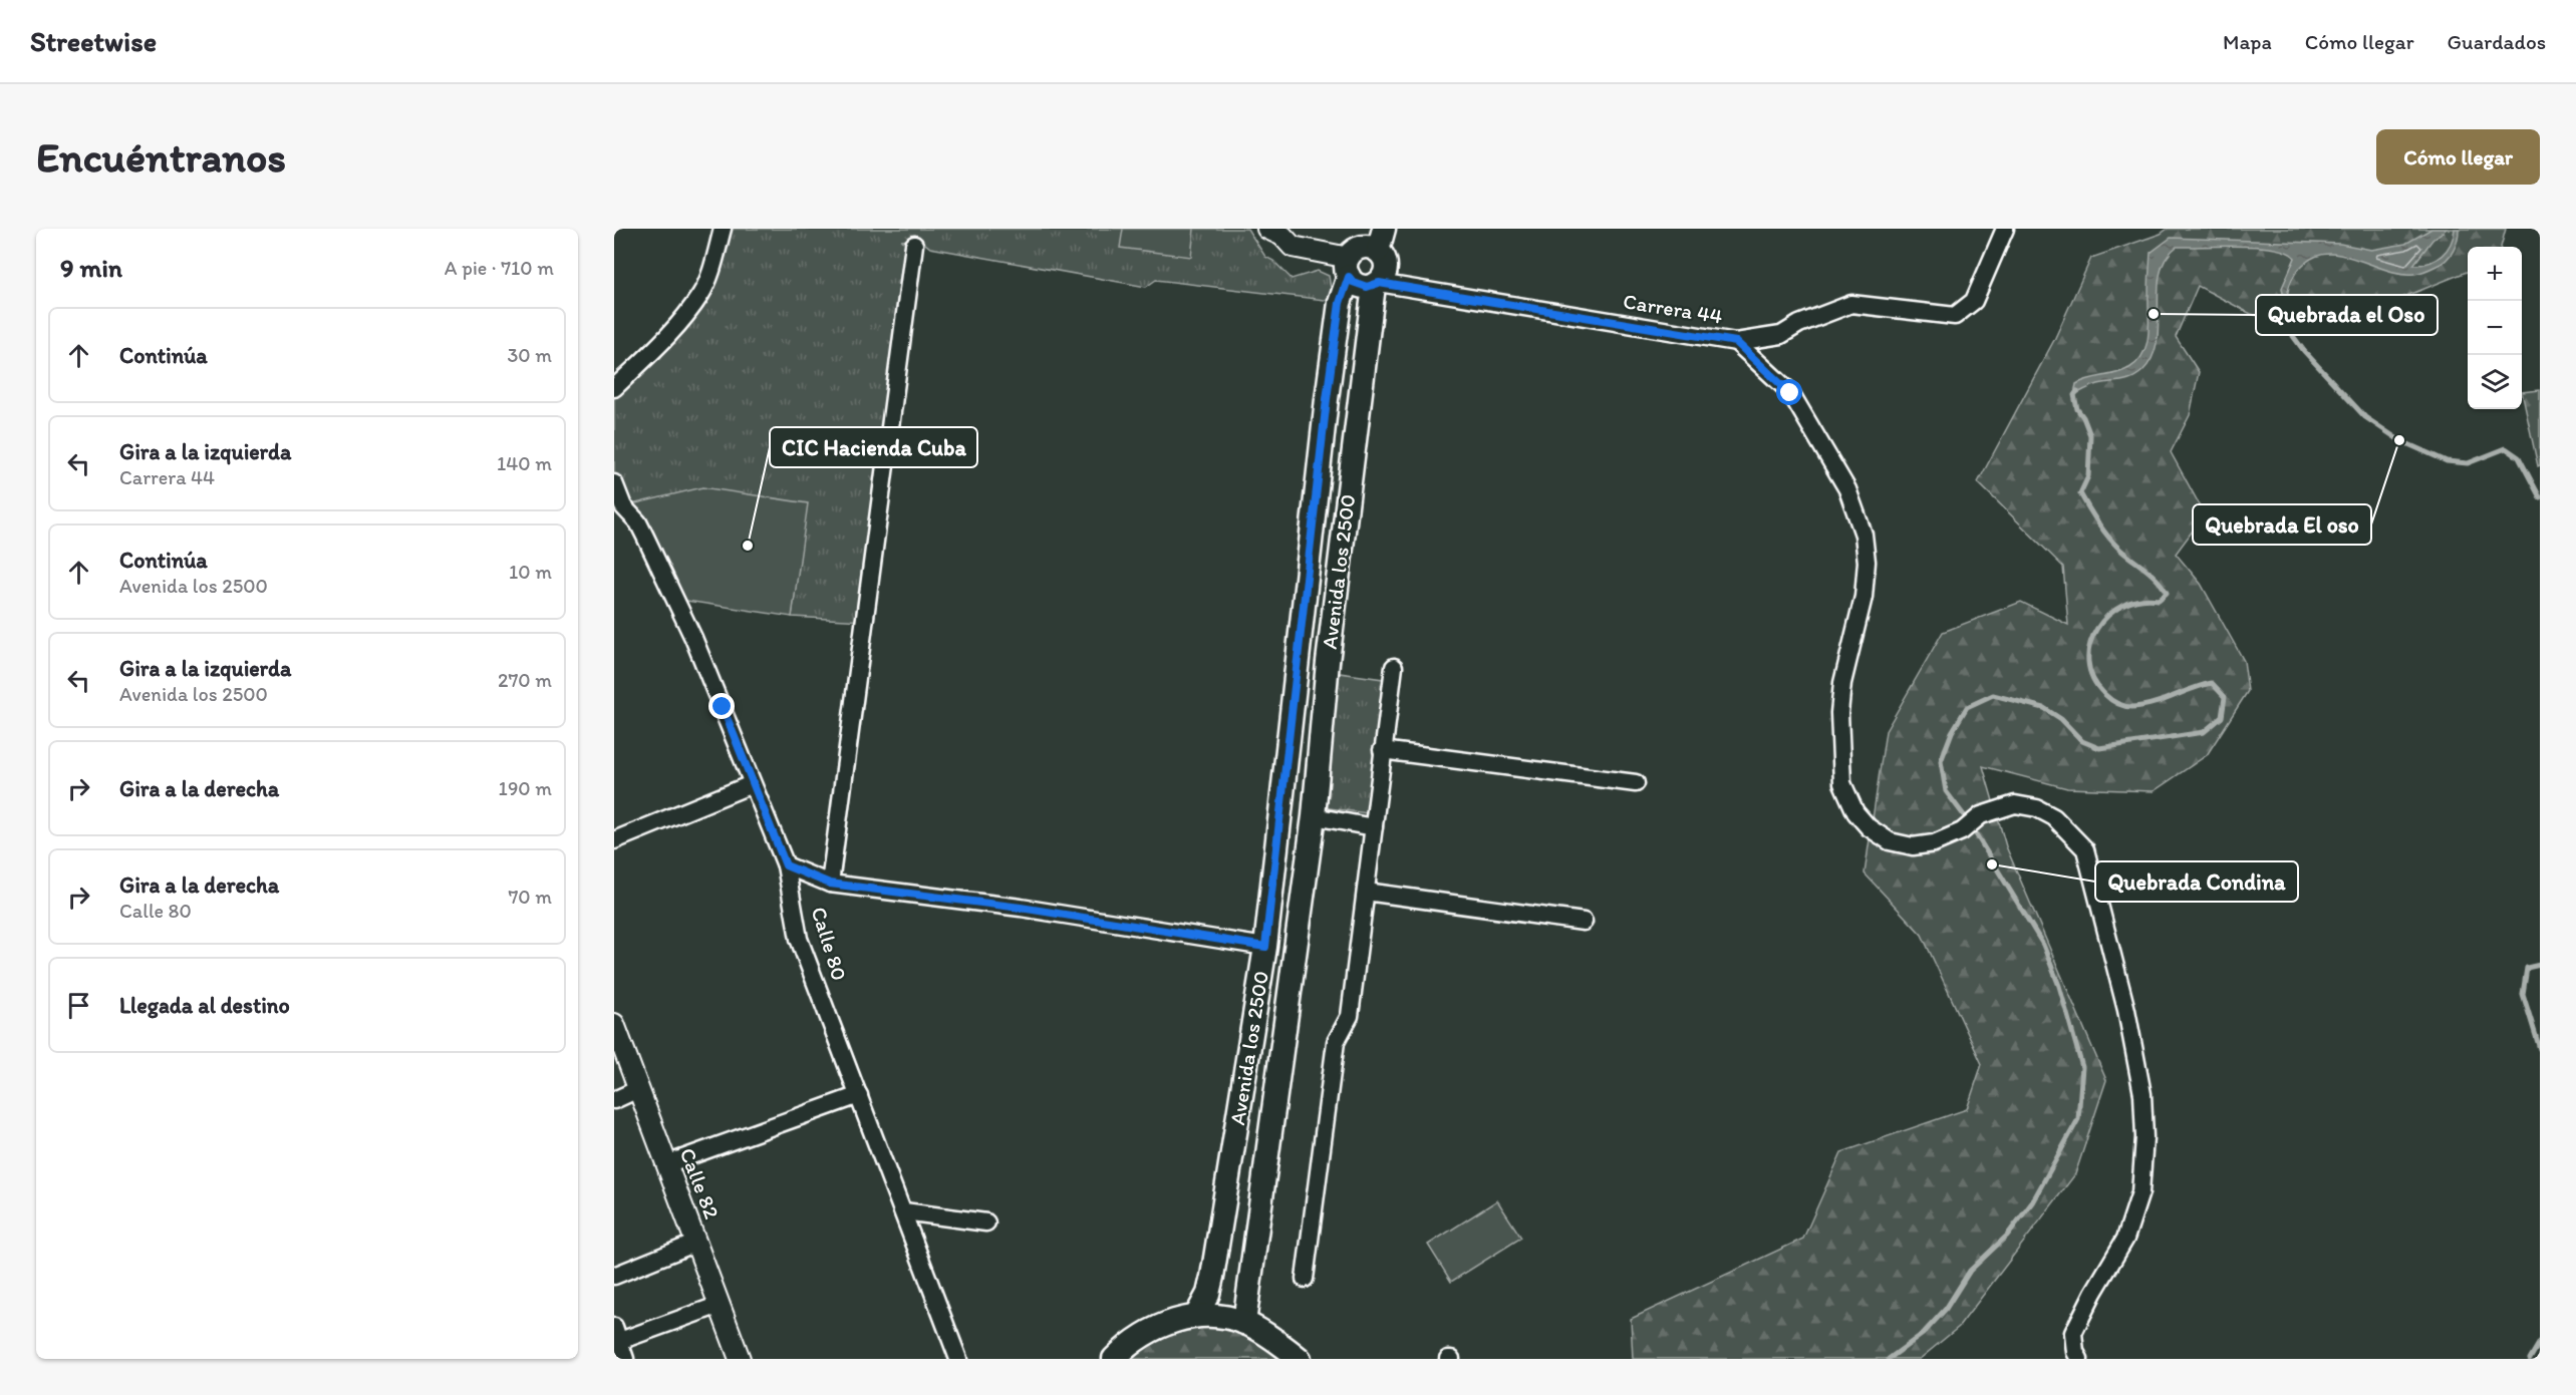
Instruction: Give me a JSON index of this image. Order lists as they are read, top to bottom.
{
  "streets": {
    "main road": ["Avenida los 2500"],
    "street": ["Carrera 44", "Calle 80", "Calle 82"]
  },
  "crossings": [
    ["Carrera 44", "Avenida los 2500"]
  ],
  "places": [
    "Quebrada el Oso",
    "Quebrada El oso",
    "CIC Hacienda Cuba",
    "Quebrada Condina"
  ],
  "page": {
    "header": "Streetwise",
    "nav": ["Mapa", "Cómo llegar", "Guardados"],
    "buttons": "Cómo llegar",
    "title": "Encuéntranos",
    "heading": ["9 min", "A pie · 710 m"],
    "map_buttons": ["+", "−"],
    "list": [
      ["Continúa", "30 m"],
      ["Gira a la izquierda", "Carrera 44", "140 m"],
      ["Continúa", "Avenida los 2500", "10 m"],
      ["Gira a la izquierda", "Avenida los 2500", "270 m"],
      ["Gira a la derecha", "190 m"],
      ["Gira a la derecha", "Calle 80", "70 m"],
      "Llegada al destino"
    ]
  }
}
